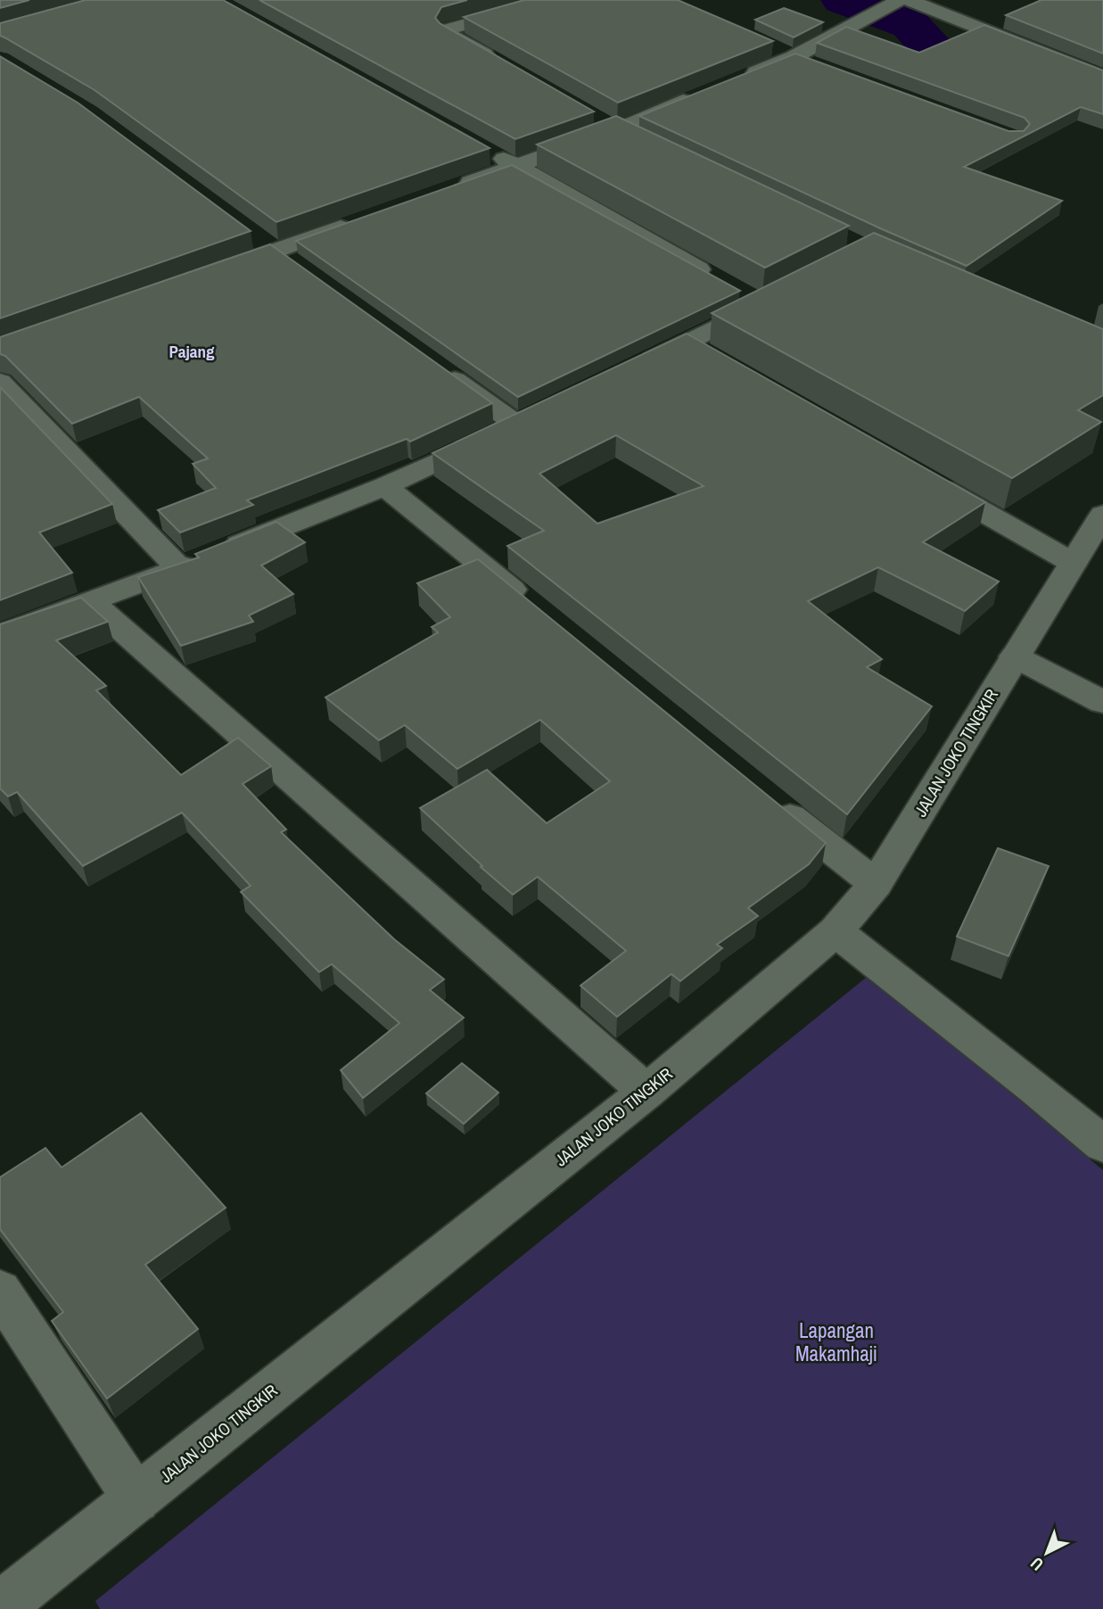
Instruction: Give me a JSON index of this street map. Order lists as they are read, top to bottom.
{
  "streets": {
    "street": ["JALAN JOKO TINGKIR"]
  },
  "districts": ["Pajang"],
  "parks": ["Lapangan Makamhaji"],
  "north": "bottom left"
}
